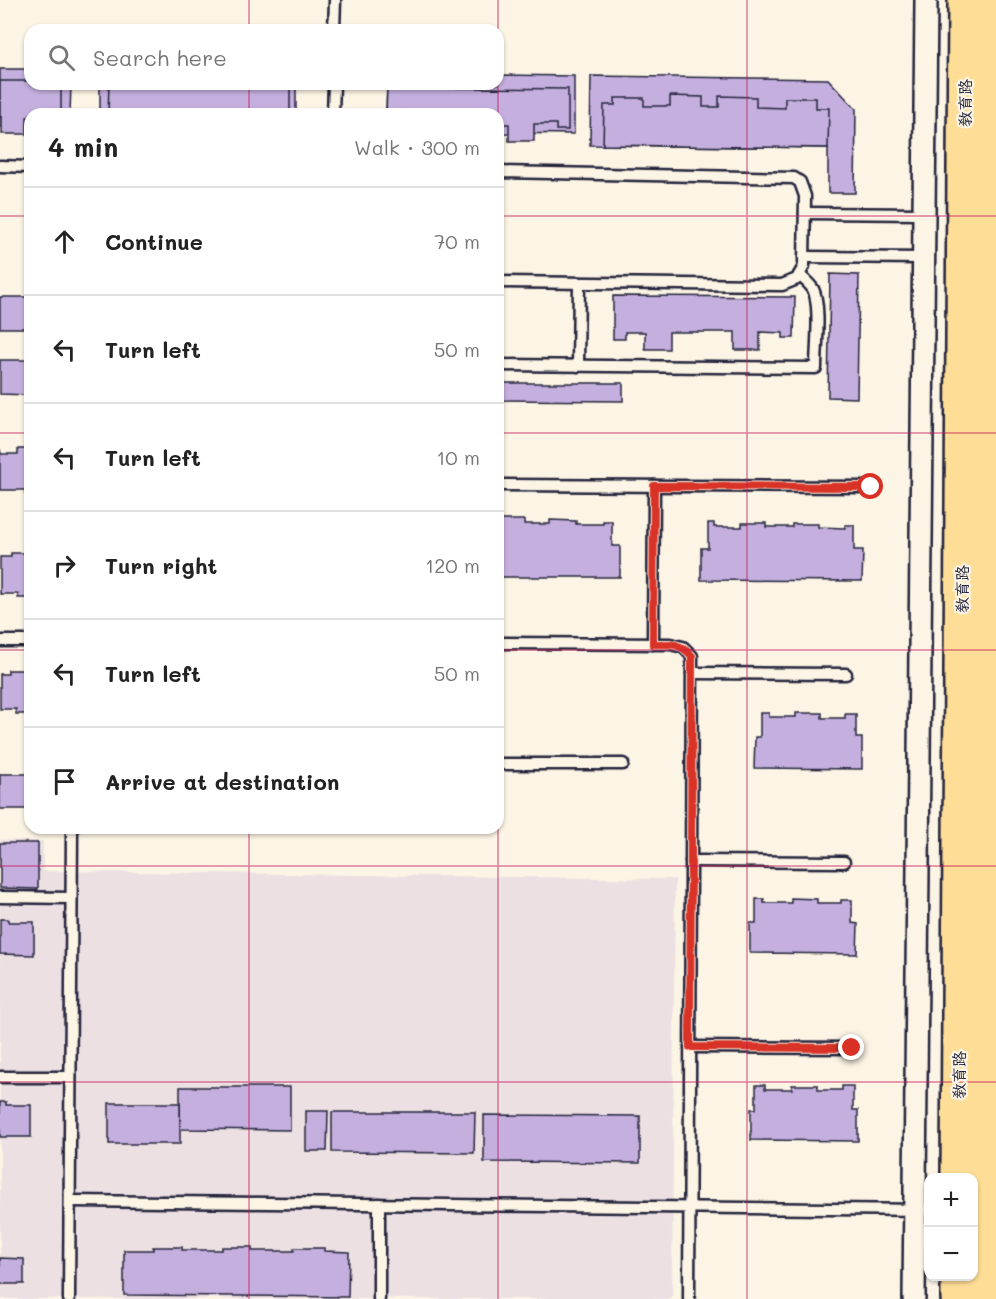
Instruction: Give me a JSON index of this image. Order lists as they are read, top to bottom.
{
  "streets": {
    "main road": ["教育路"]
  },
  "page": {
    "search": "Search here",
    "heading": ["4 min", "Walk · 300 m"],
    "list": [
      ["Continue", "70 m"],
      ["Turn left", "50 m"],
      ["Turn left", "10 m"],
      ["Turn right", "120 m"],
      ["Turn left", "50 m"],
      "Arrive at destination"
    ],
    "map_buttons": ["+", "−"]
  }
}
